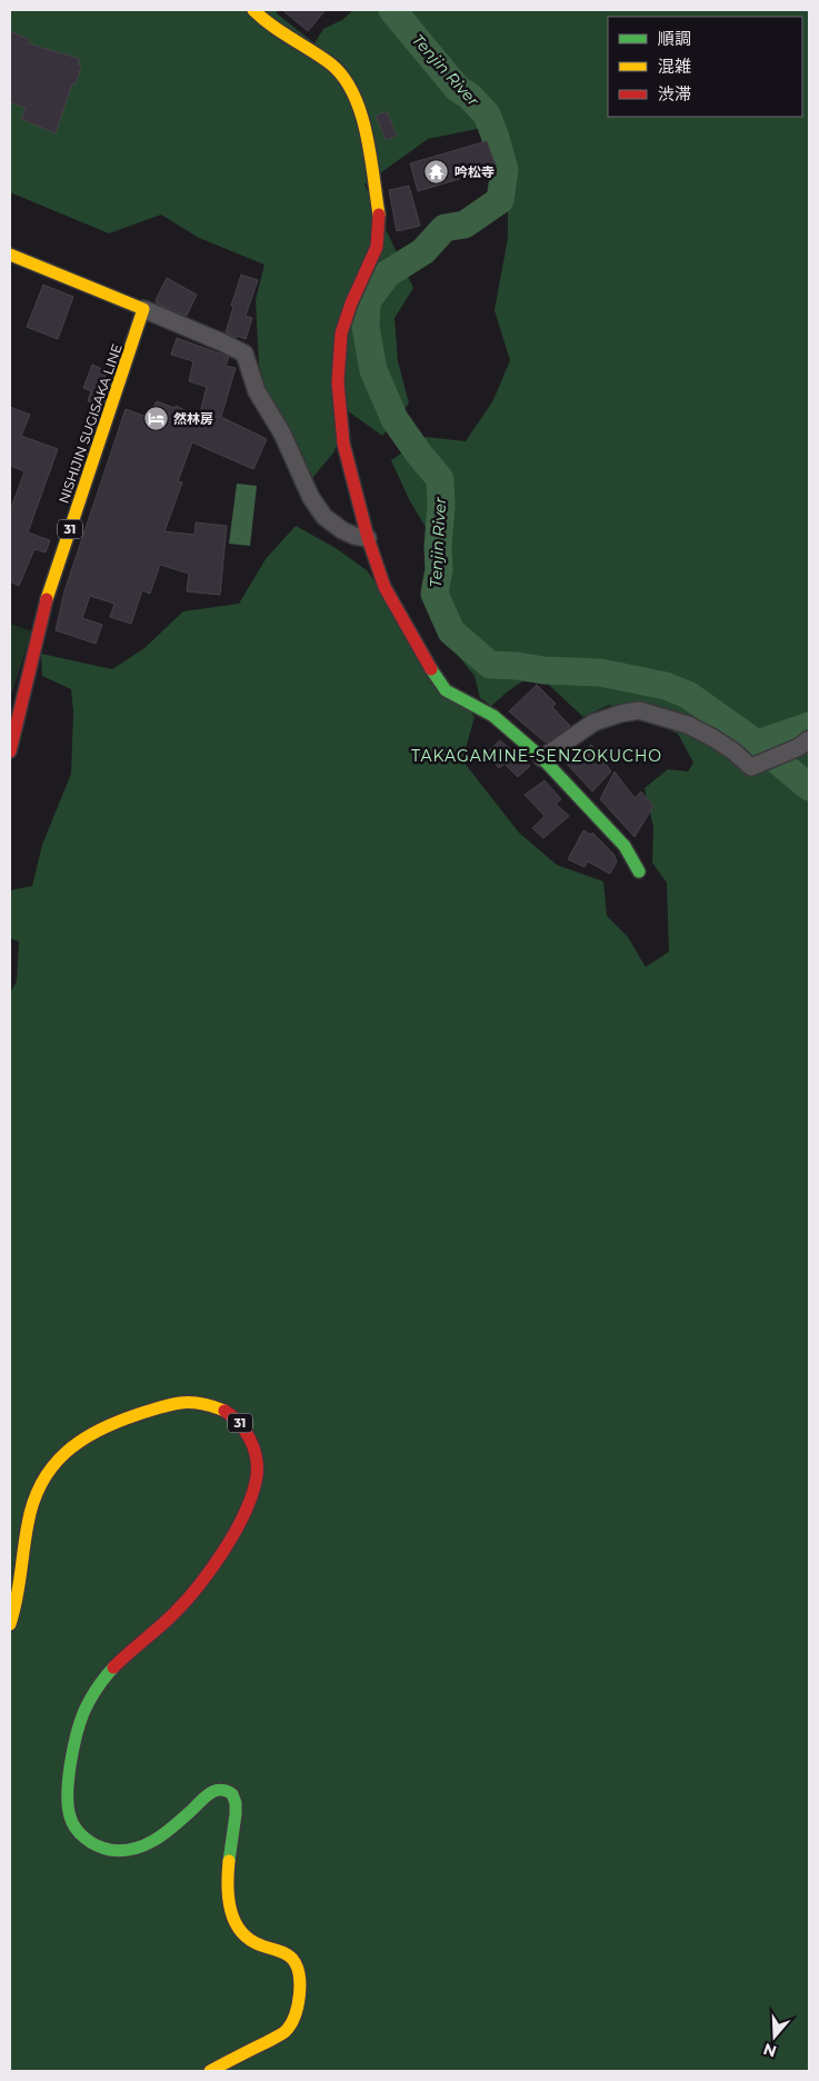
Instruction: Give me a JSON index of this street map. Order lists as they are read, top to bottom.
{
  "streets": {
    "main road": ["NISHIJIN SUGISAKA LINE", "31"]
  },
  "districts": ["TAKAGAMINE-SENZOKUCHO"],
  "water": ["Tenjin River"],
  "places": {
    "temple": ["吟松寺"],
    "hotel": ["然林房"]
  },
  "legend": ["順調", "混雑", "渋滞"],
  "north": "bottom"
}
